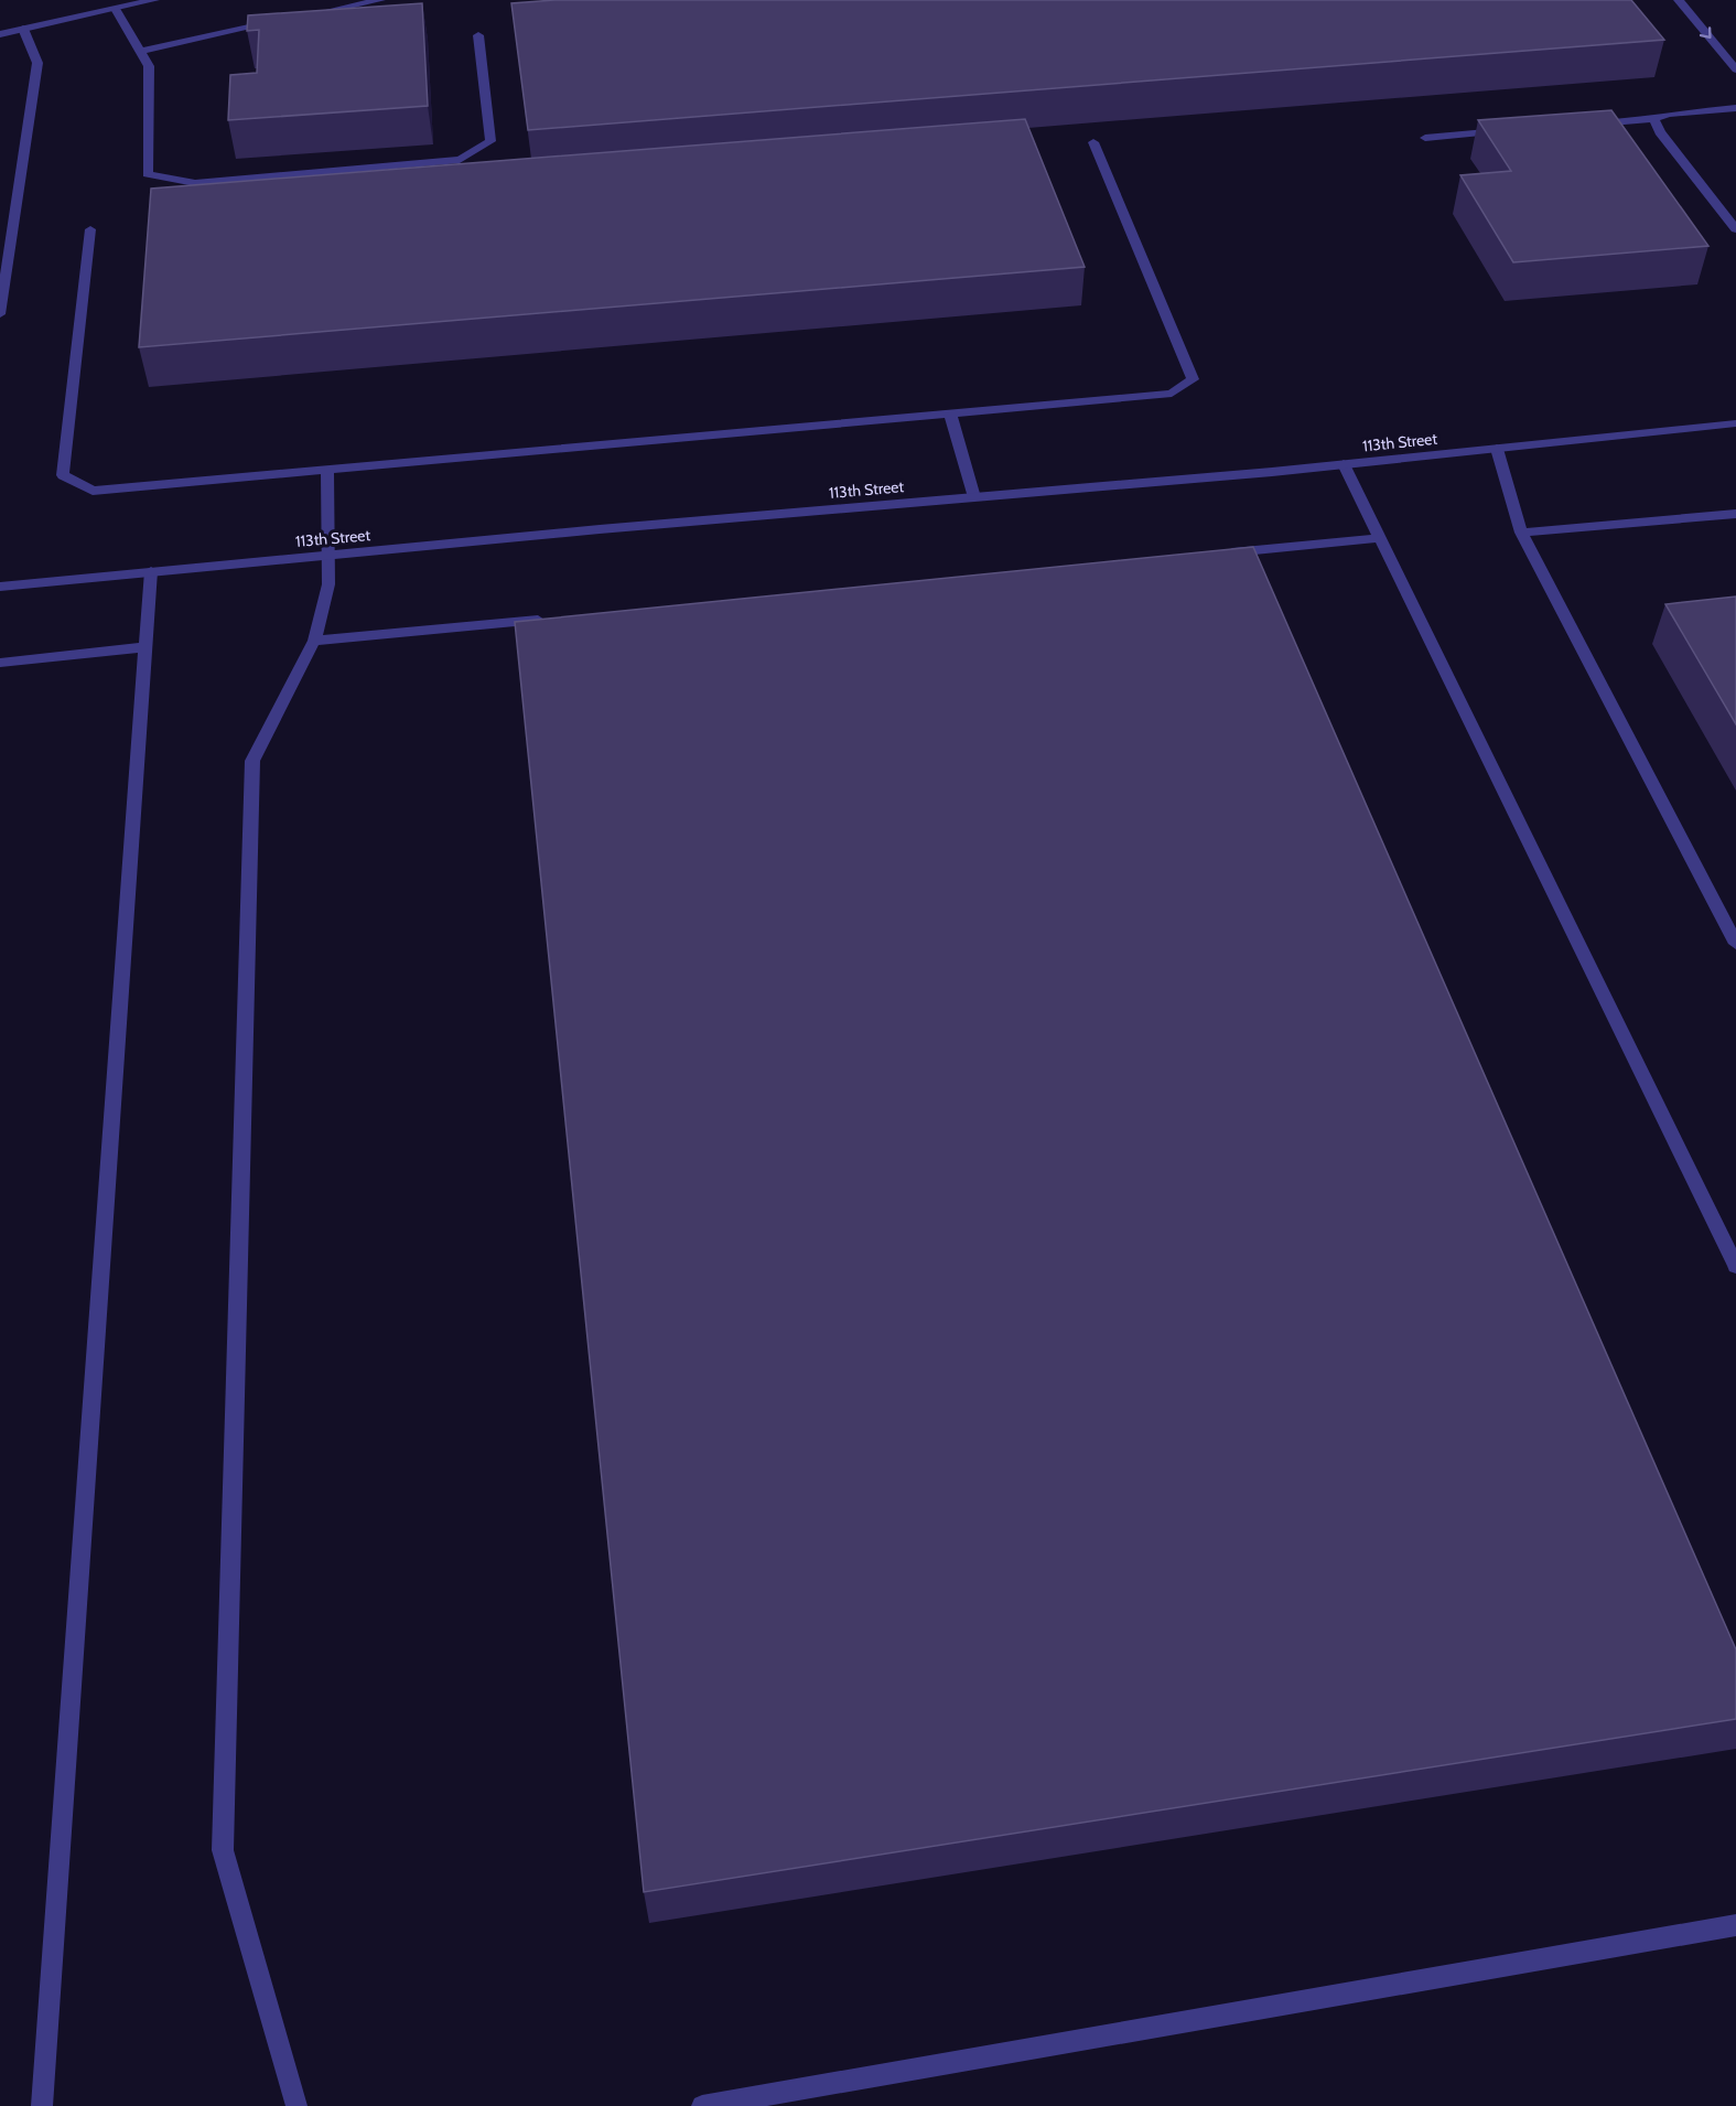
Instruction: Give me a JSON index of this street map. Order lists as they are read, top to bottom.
{
  "streets": {
    "street": ["113th Street"]
  }
}
